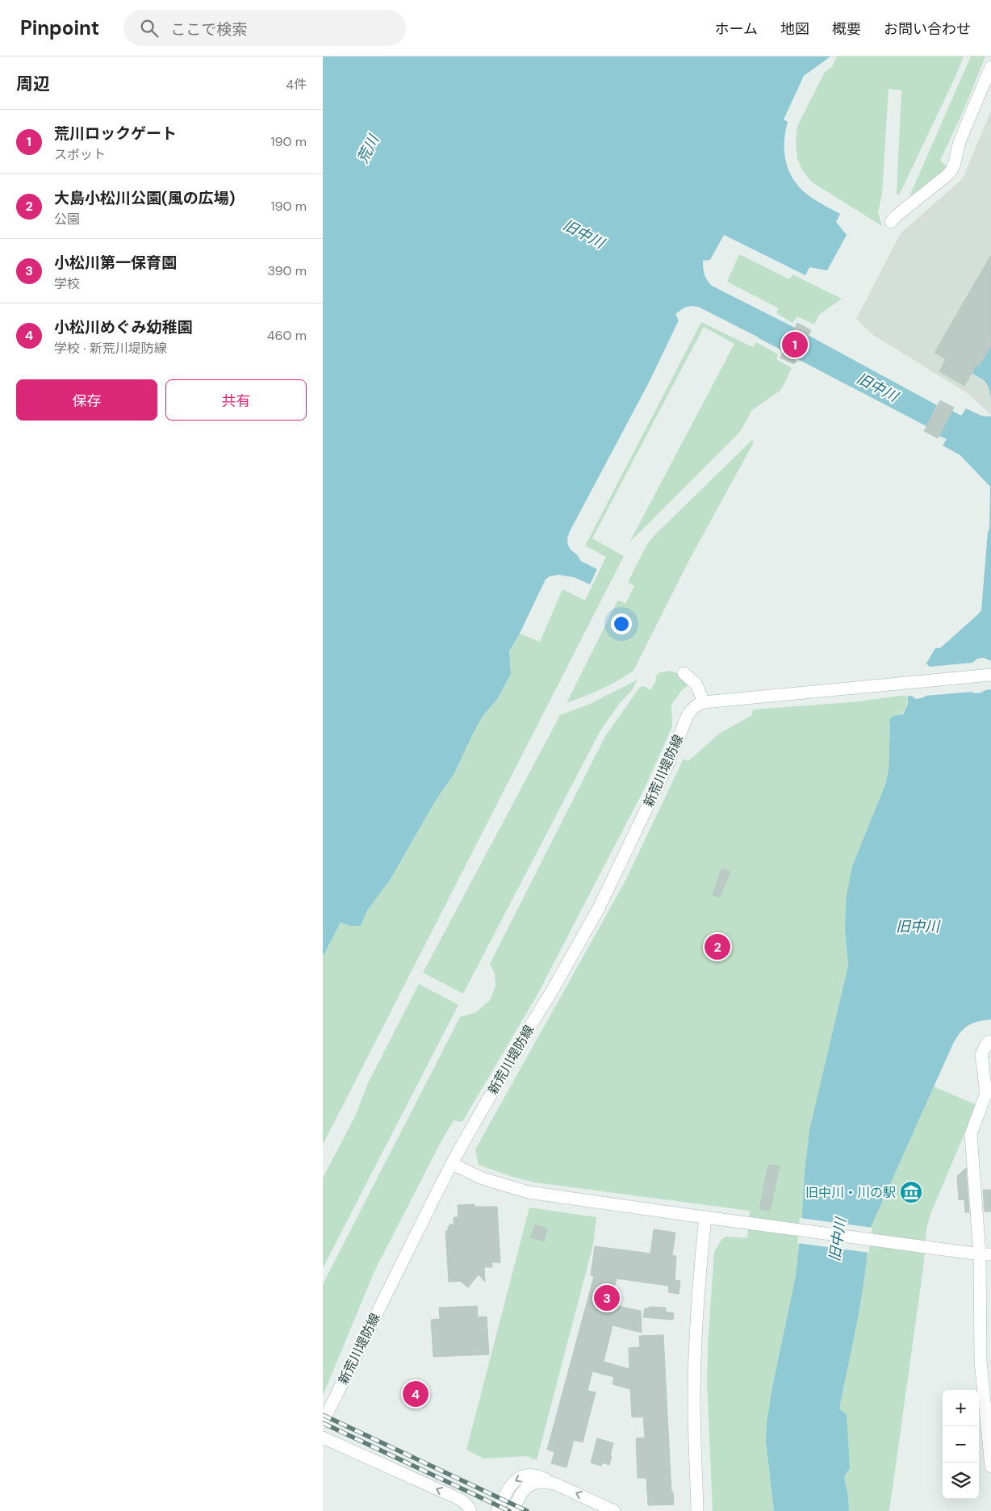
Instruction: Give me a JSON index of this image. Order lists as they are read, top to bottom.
{
  "streets": {
    "street": ["新荒川堤防線"]
  },
  "water": ["荒川", "旧中川"],
  "places": {
    "museum": ["旧中川・川の駅"]
  },
  "page": {
    "header": "Pinpoint",
    "search": "ここで検索",
    "nav": [
      "ホーム",
      "地図",
      "概要",
      "お問い合わせ"
    ],
    "heading": ["周辺", "4件"],
    "list": [
      {
        "mark": "1",
        "name": "荒川ロックゲート",
        "note": "スポット",
        "value": "190 m"
      },
      {
        "mark": "2",
        "name": "大島小松川公園(風の広場)",
        "note": "公園",
        "value": "190 m"
      },
      {
        "mark": "3",
        "name": "小松川第一保育園",
        "note": "学校",
        "value": "390 m"
      },
      {
        "mark": "4",
        "name": "小松川めぐみ幼稚園",
        "note": "学校 · 新荒川堤防線",
        "value": "460 m"
      }
    ],
    "pins": [
      "1",
      "2",
      "3",
      "4"
    ],
    "buttons": ["保存", "共有"],
    "map_buttons": ["+", "−"]
  }
}
